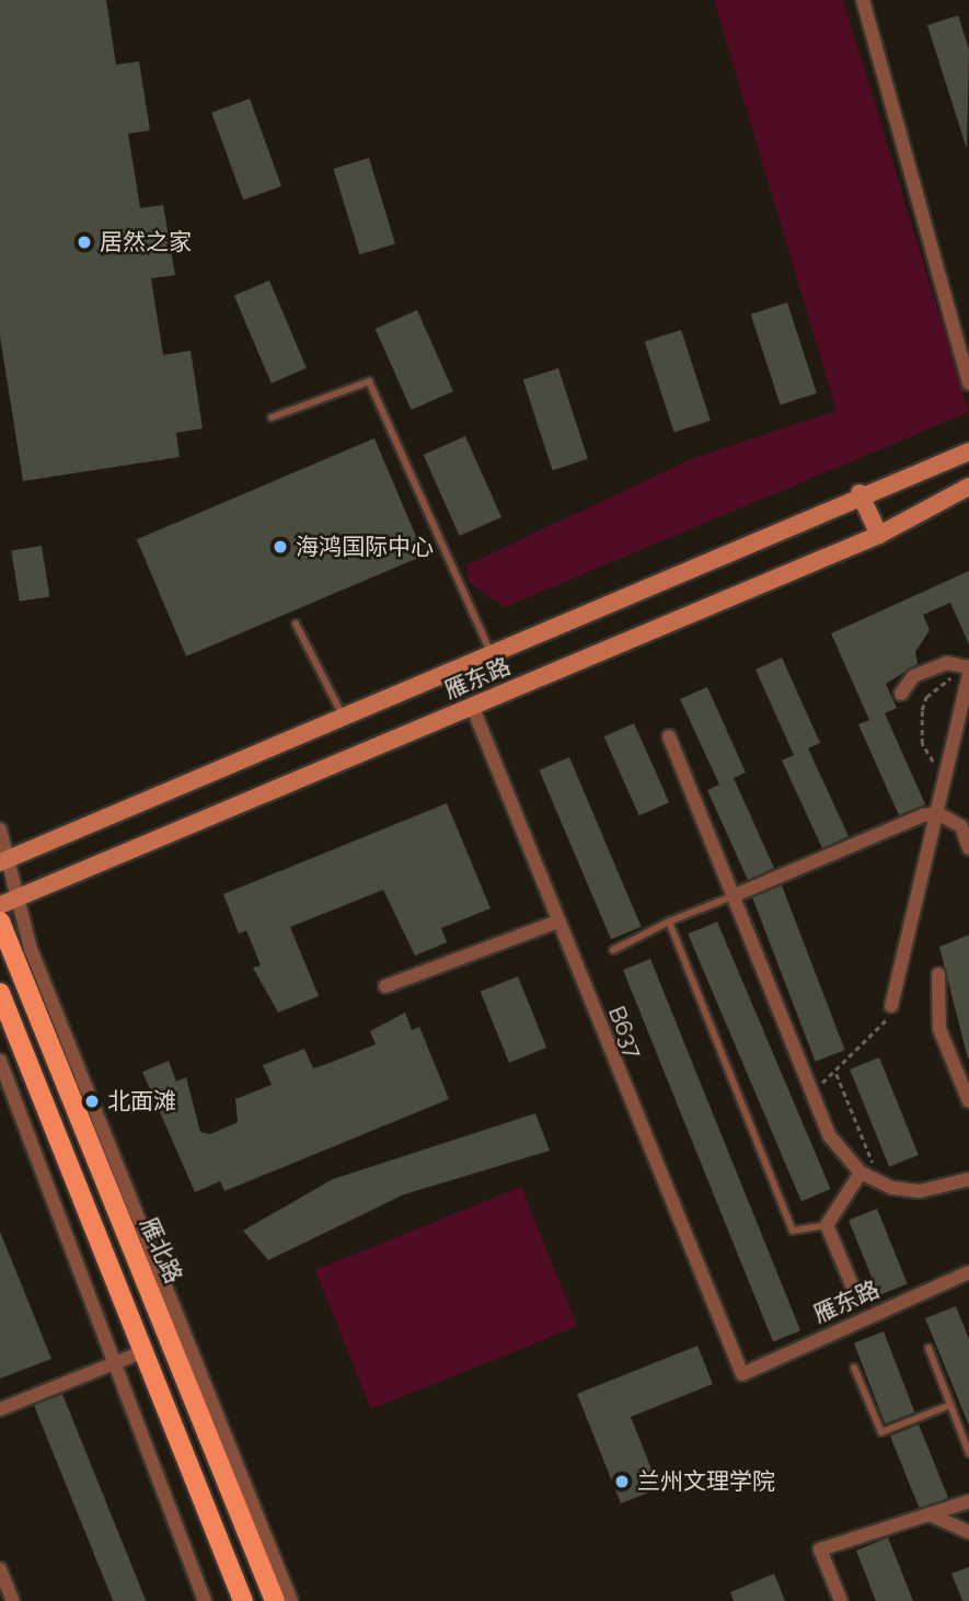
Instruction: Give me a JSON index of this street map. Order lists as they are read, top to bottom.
{
  "streets": {
    "main road": ["雁东路", "雁北路"],
    "street": ["B637"]
  },
  "crossings": [
    ["雁东路", "B637"]
  ],
  "places": [
    "居然之家",
    "海鸿国际中心",
    "北面滩",
    "兰州文理学院"
  ]
}
